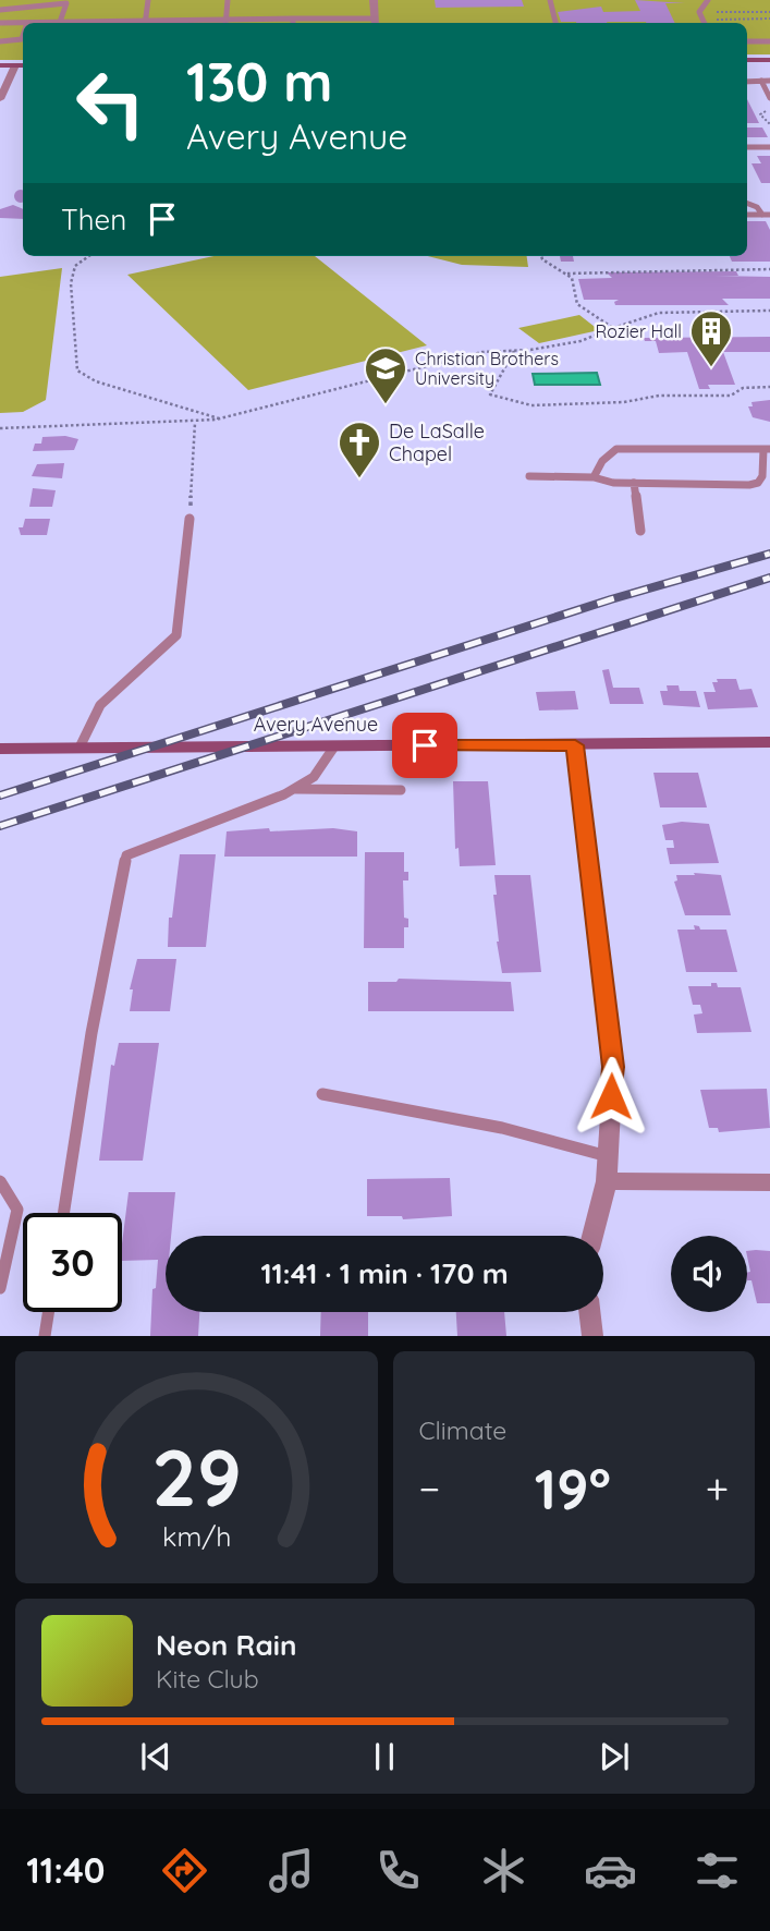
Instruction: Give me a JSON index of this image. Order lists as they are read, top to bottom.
{
  "streets": {
    "street": ["Avery Avenue"]
  },
  "places": {
    "building": ["Rozier Hall"],
    "school or university": ["Christian Brothers University"],
    "church": ["De LaSalle Chapel"]
  },
  "page": {
    "turn": ["130 m", "Avery Avenue"],
    "then": "Then",
    "limit": "30",
    "trip": "11:41 · 1 min · 170 m",
    "tile": "Climate",
    "heat": ["−", "19°", "+"],
    "song": ["Neon Rain", "Kite Club"],
    "tabs": "11:40",
    "gauge": ["29", "km/h"]
  }
}
